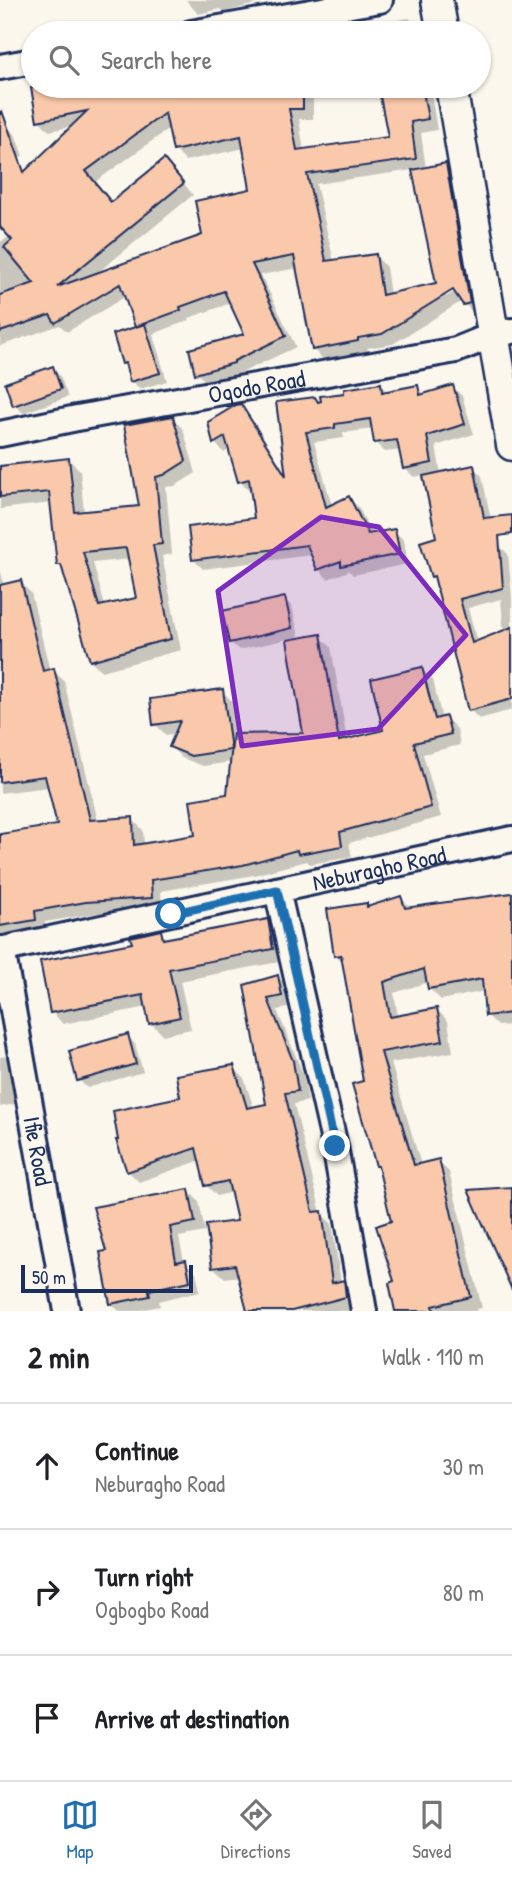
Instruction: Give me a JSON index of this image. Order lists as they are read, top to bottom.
{
  "streets": {
    "street": ["Ogodo Road", "Neburagho Road", "Ifie Road"]
  },
  "crossings": [
    ["Neburagho Road", "Ifie Road"]
  ],
  "scale_bar": "50 m",
  "page": {
    "search": "Search here",
    "scale": "50 m",
    "heading": ["2 min", "Walk · 110 m"],
    "list": [
      ["Continue", "Neburagho Road", "30 m"],
      ["Turn right", "Ogbogbo Road", "80 m"],
      "Arrive at destination"
    ],
    "nav": ["Map", "Directions", "Saved"]
  }
}
